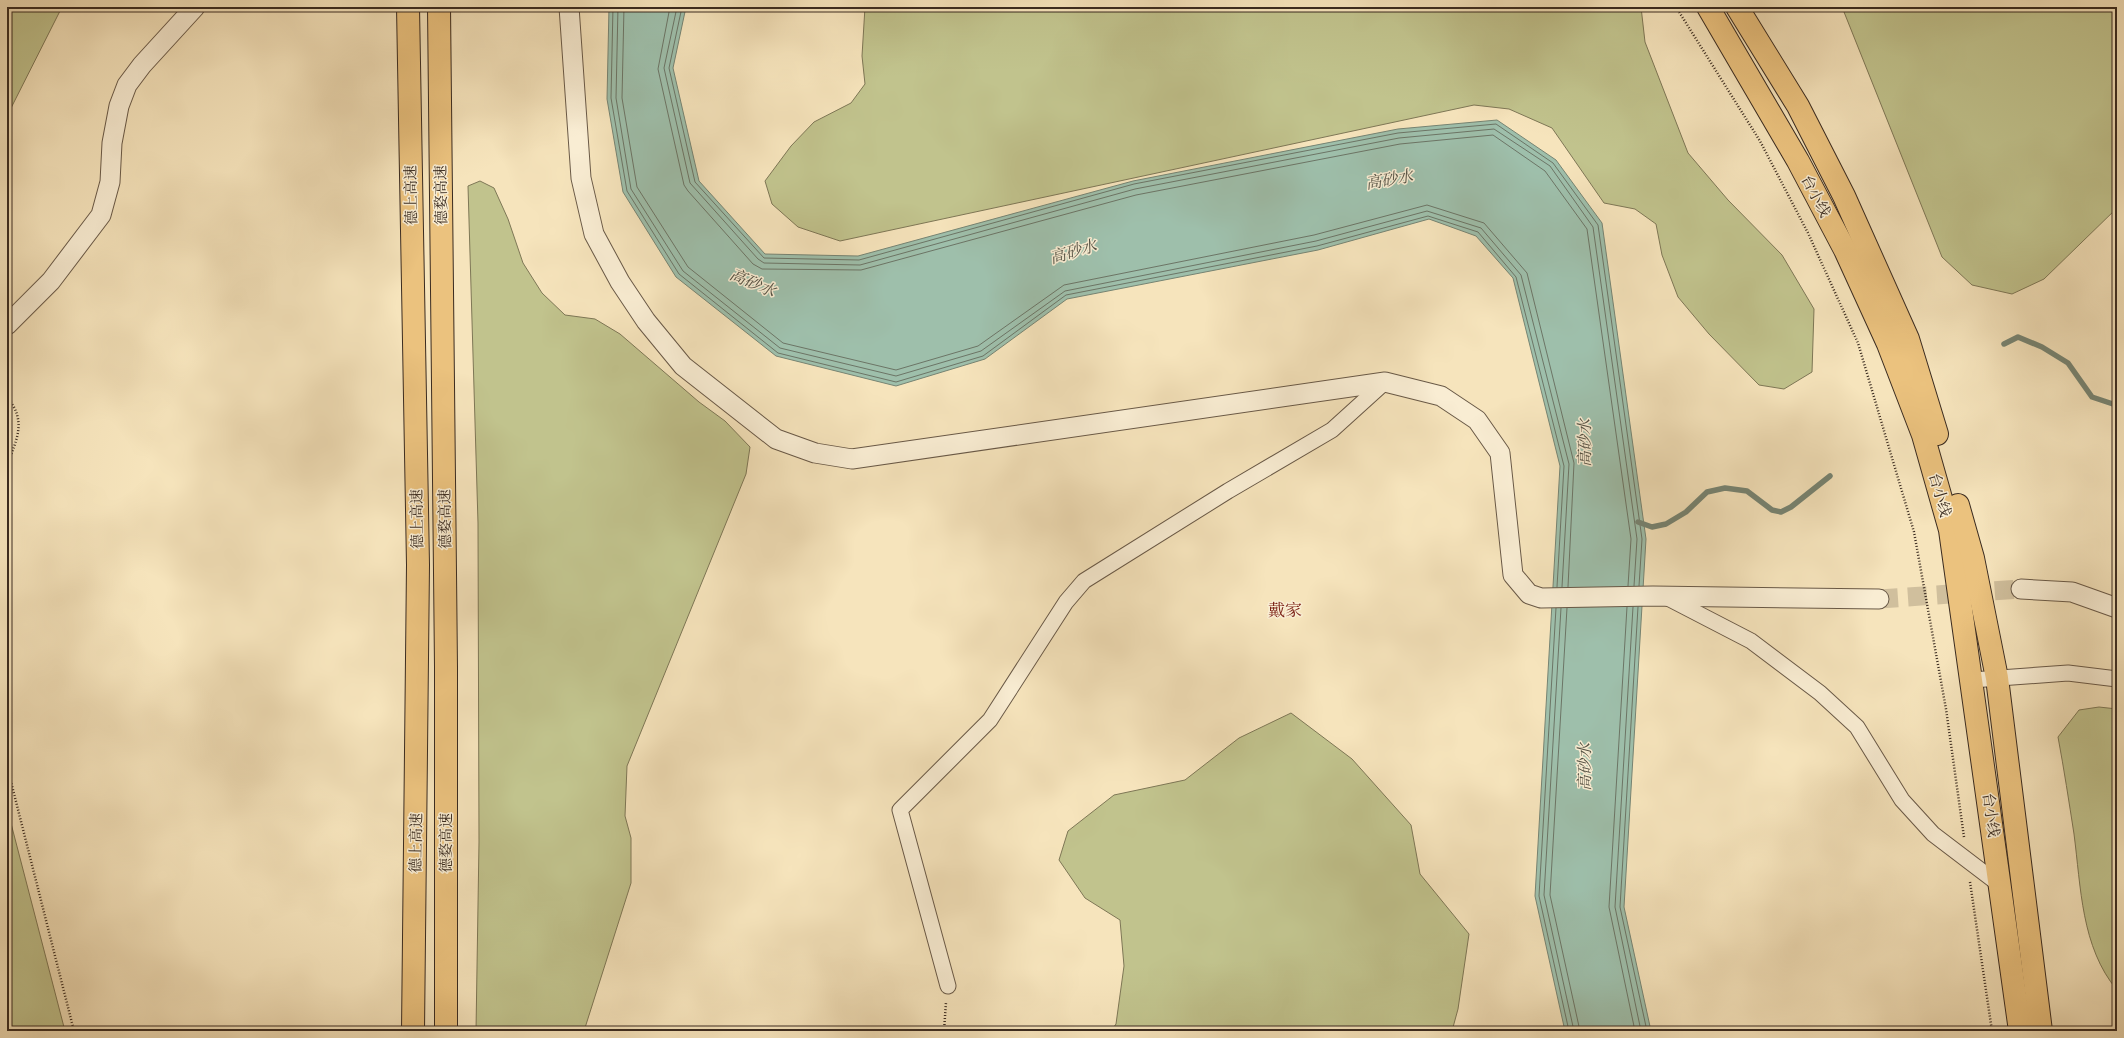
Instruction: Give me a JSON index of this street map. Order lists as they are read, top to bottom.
{
  "streets": {
    "highway": ["德上高速", "德婺高速", "台小线"]
  },
  "districts": ["戴家"],
  "water": ["高砂水"]
}
